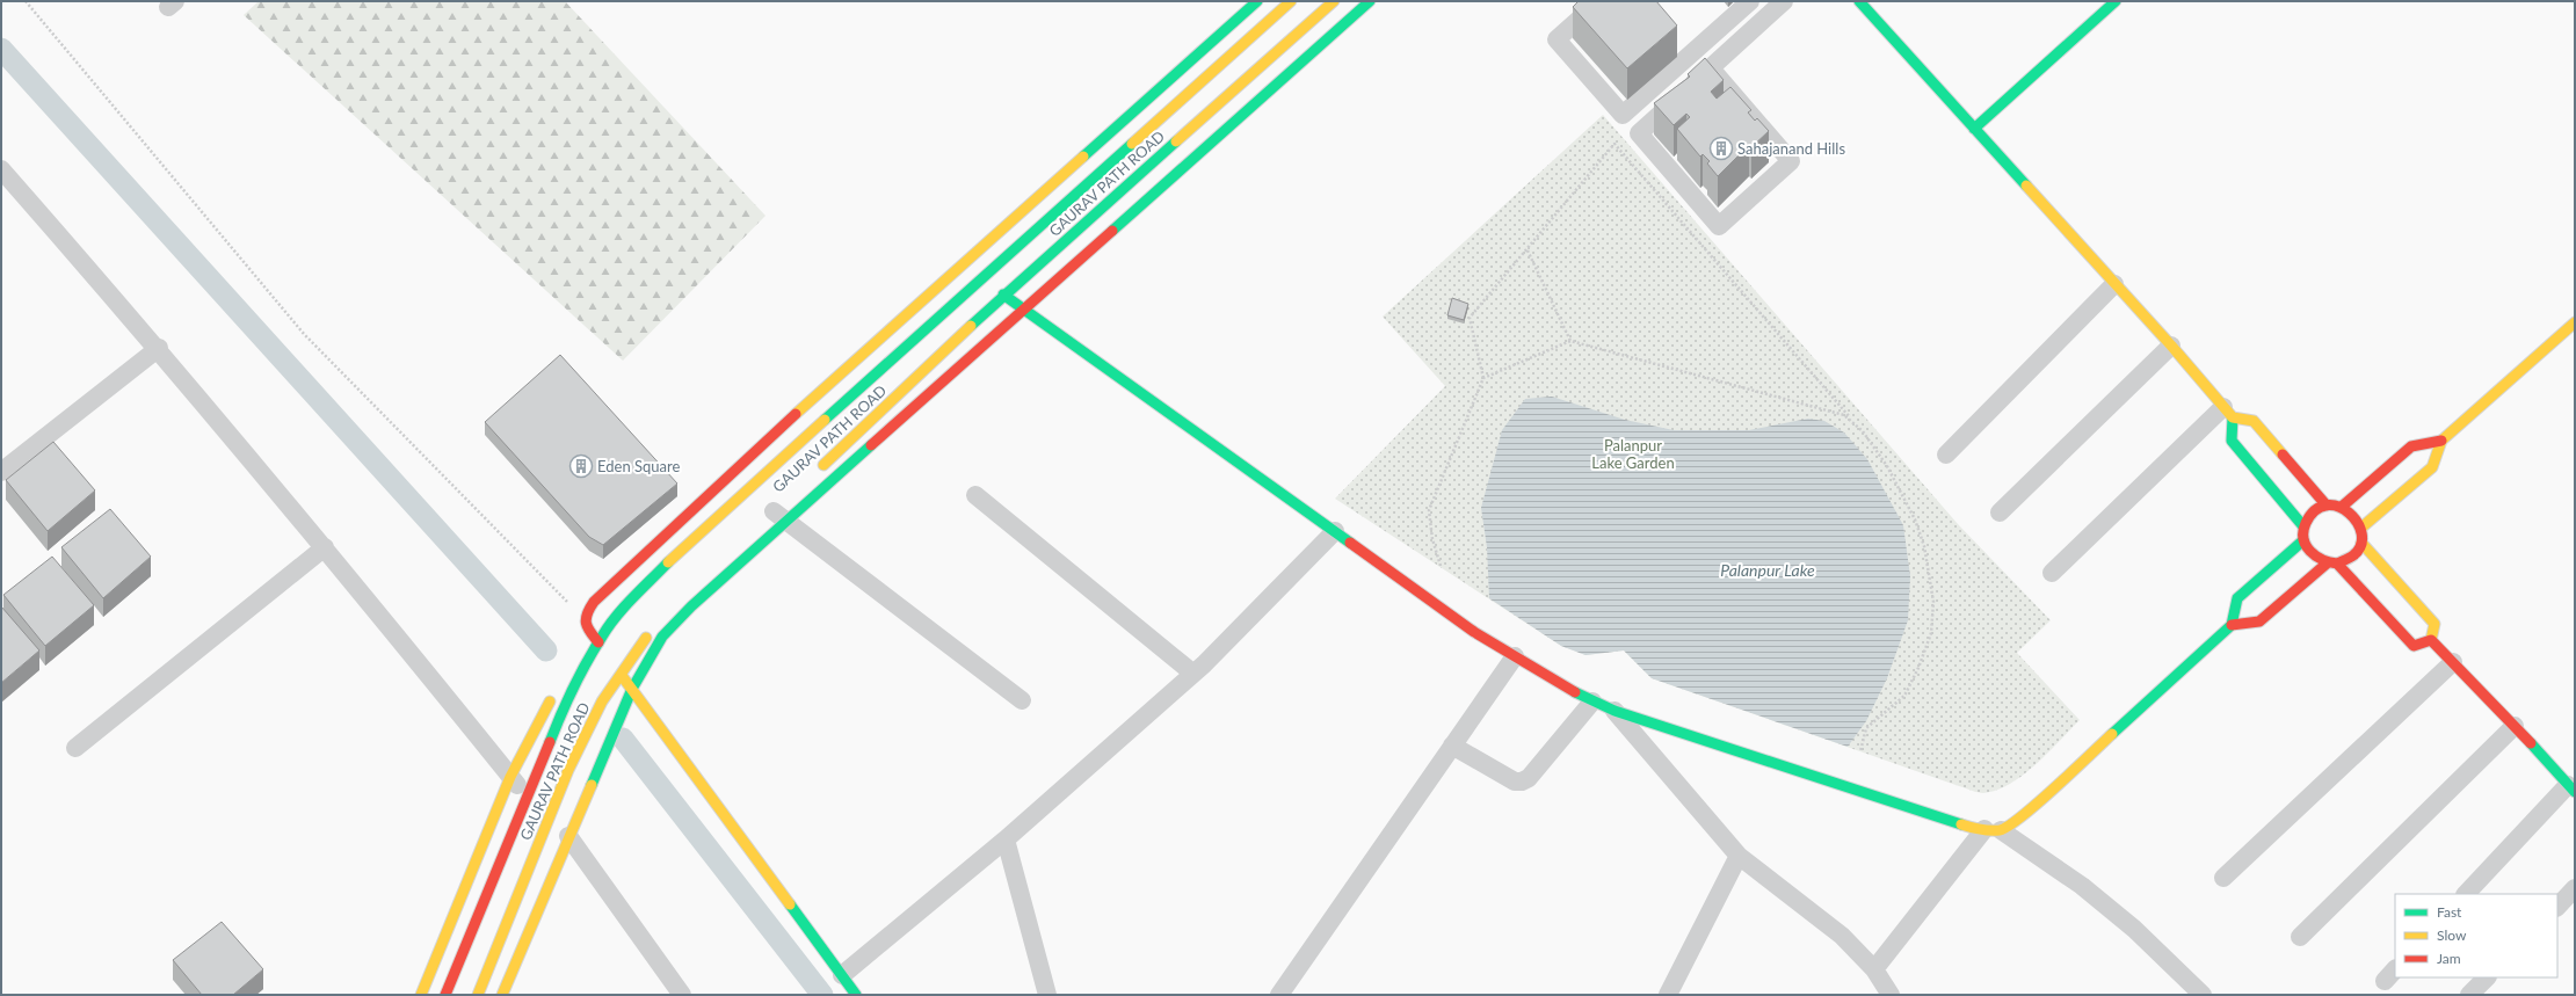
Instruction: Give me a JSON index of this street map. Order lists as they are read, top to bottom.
{
  "streets": {
    "street": ["GAURAV PATH ROAD"]
  },
  "water": ["Palanpur Lake"],
  "parks": ["Palanpur Lake Garden"],
  "places": {
    "building": ["Sahajanand Hills", "Eden Square"]
  },
  "legend": ["Fast", "Slow", "Jam"]
}
